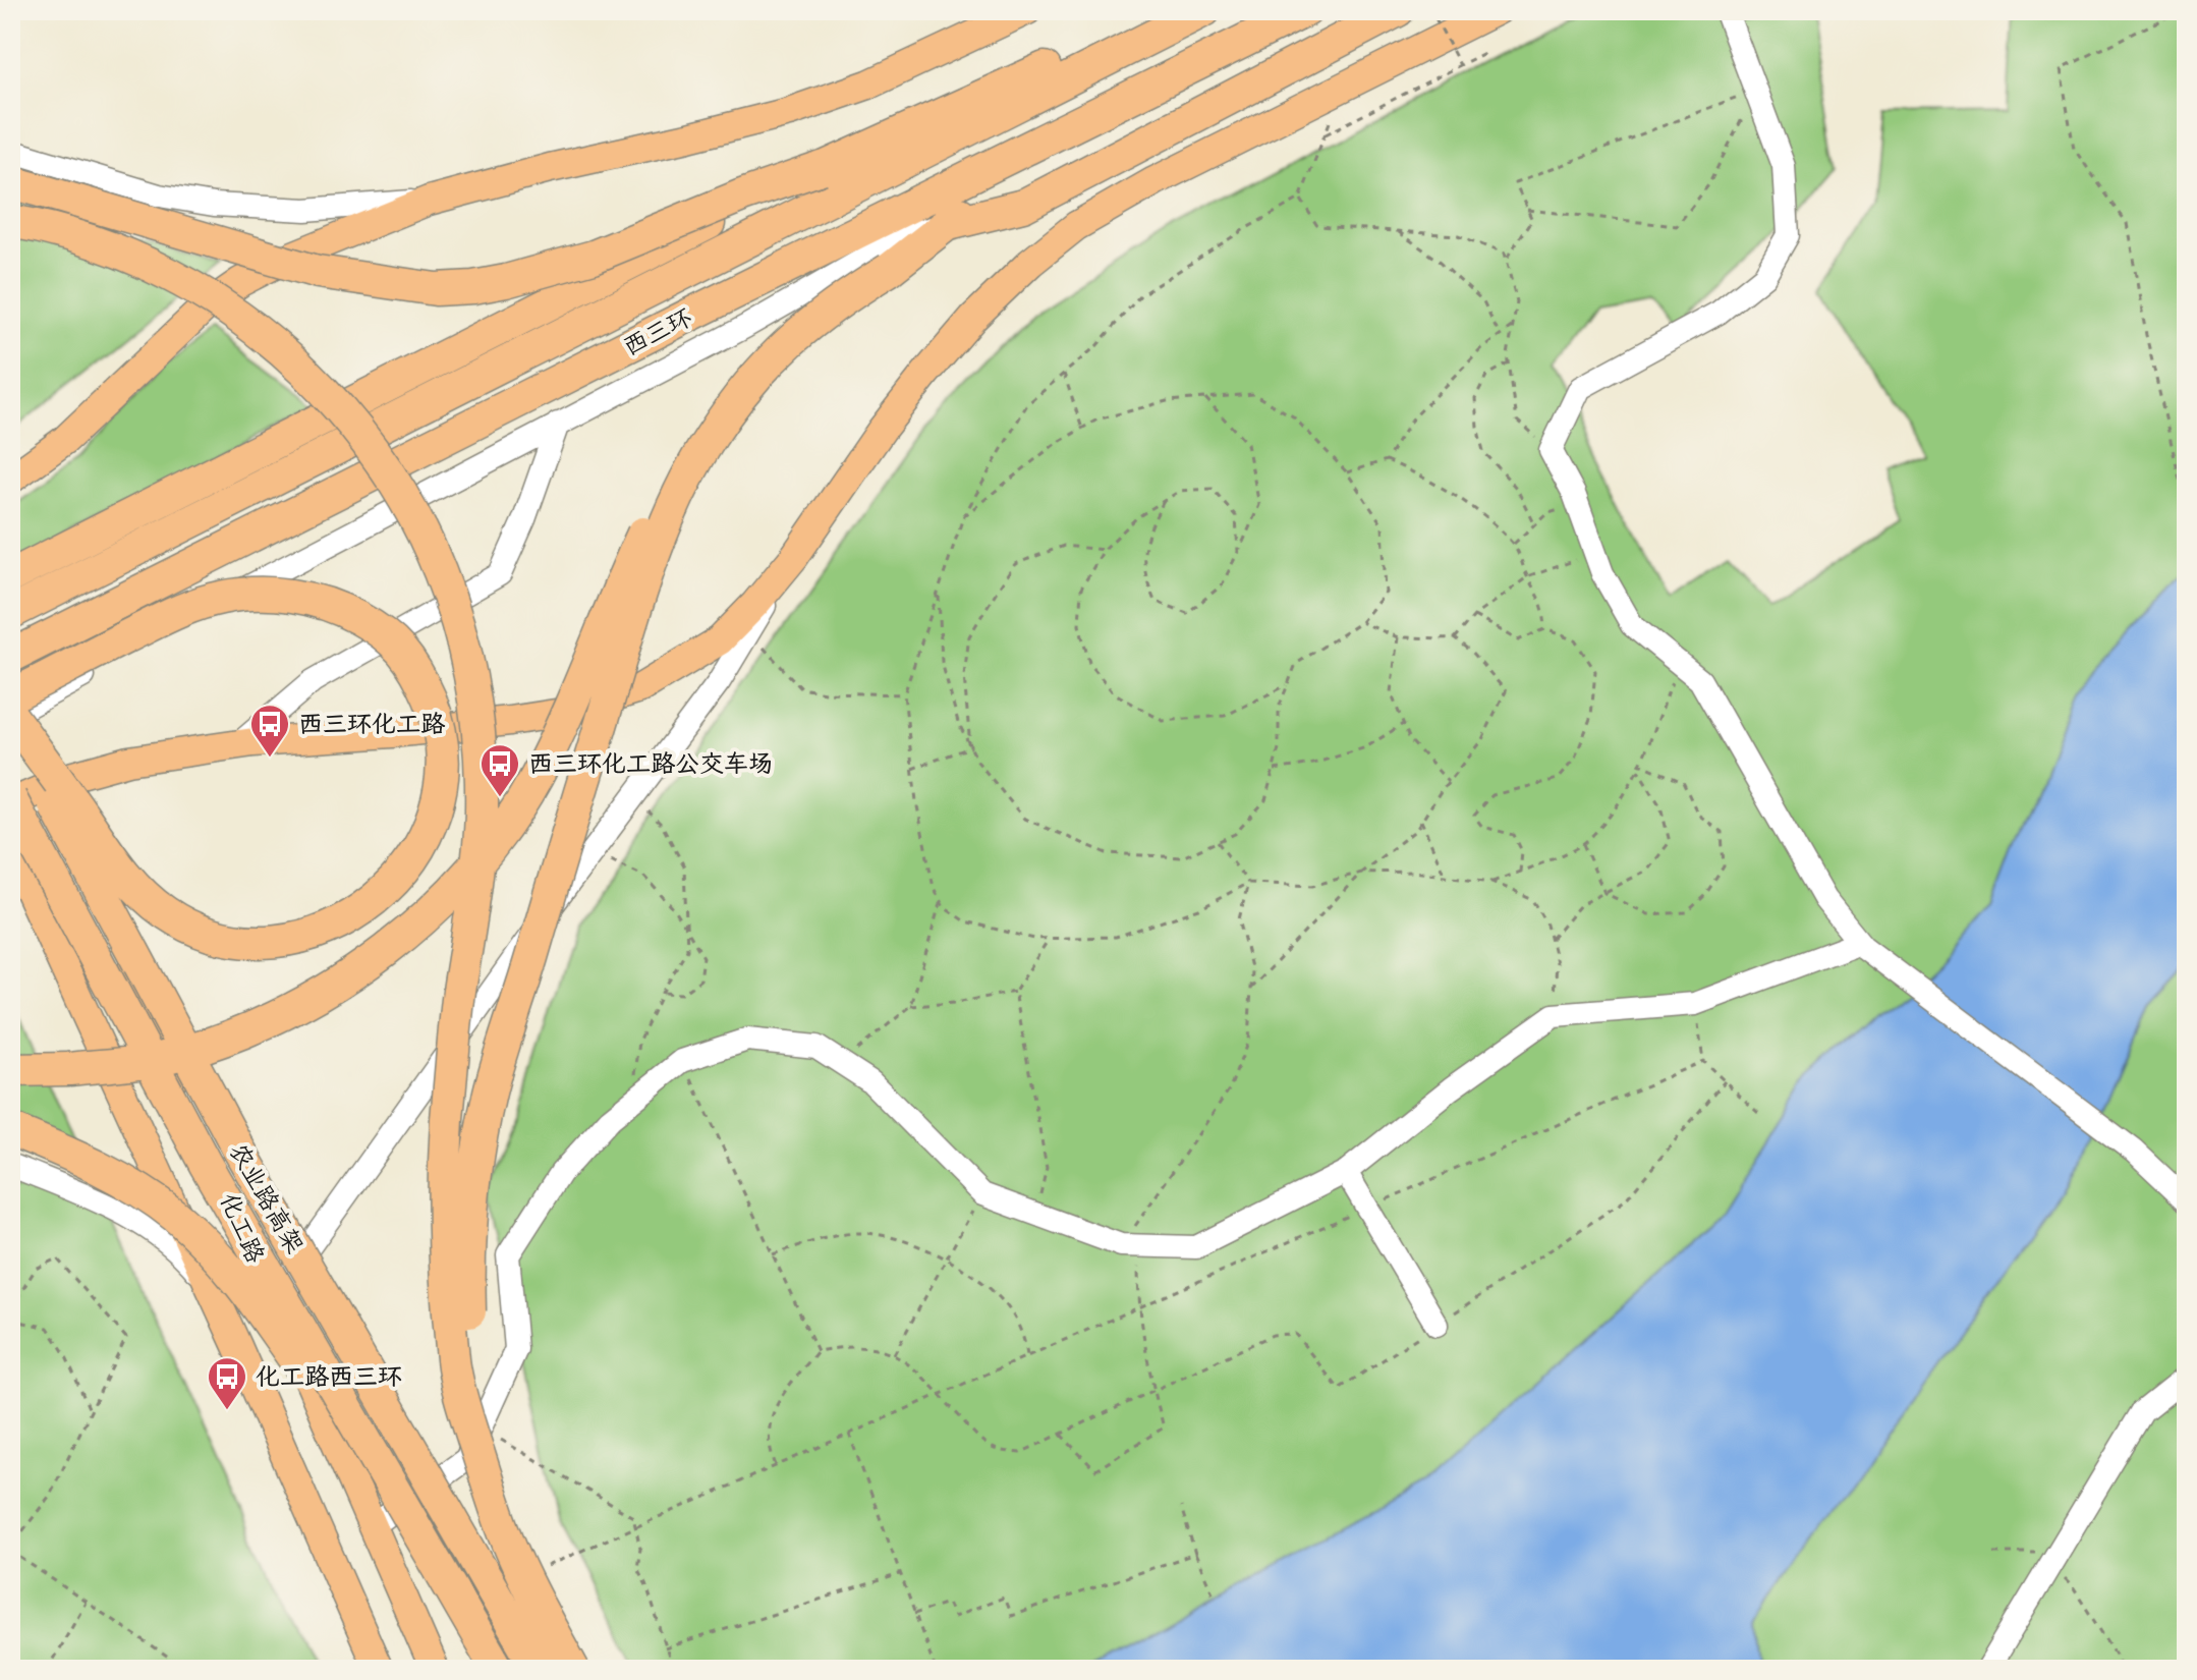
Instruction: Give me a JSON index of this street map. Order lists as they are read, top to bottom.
{
  "streets": {
    "highway": ["西三环", "农业路高架"],
    "main road": ["化工路"]
  },
  "crossings": [
    ["农业路高架", "化工路"]
  ],
  "places": {
    "bus stop": ["西三环化工路", "西三环化工路公交车场", "化工路西三环"]
  }
}
